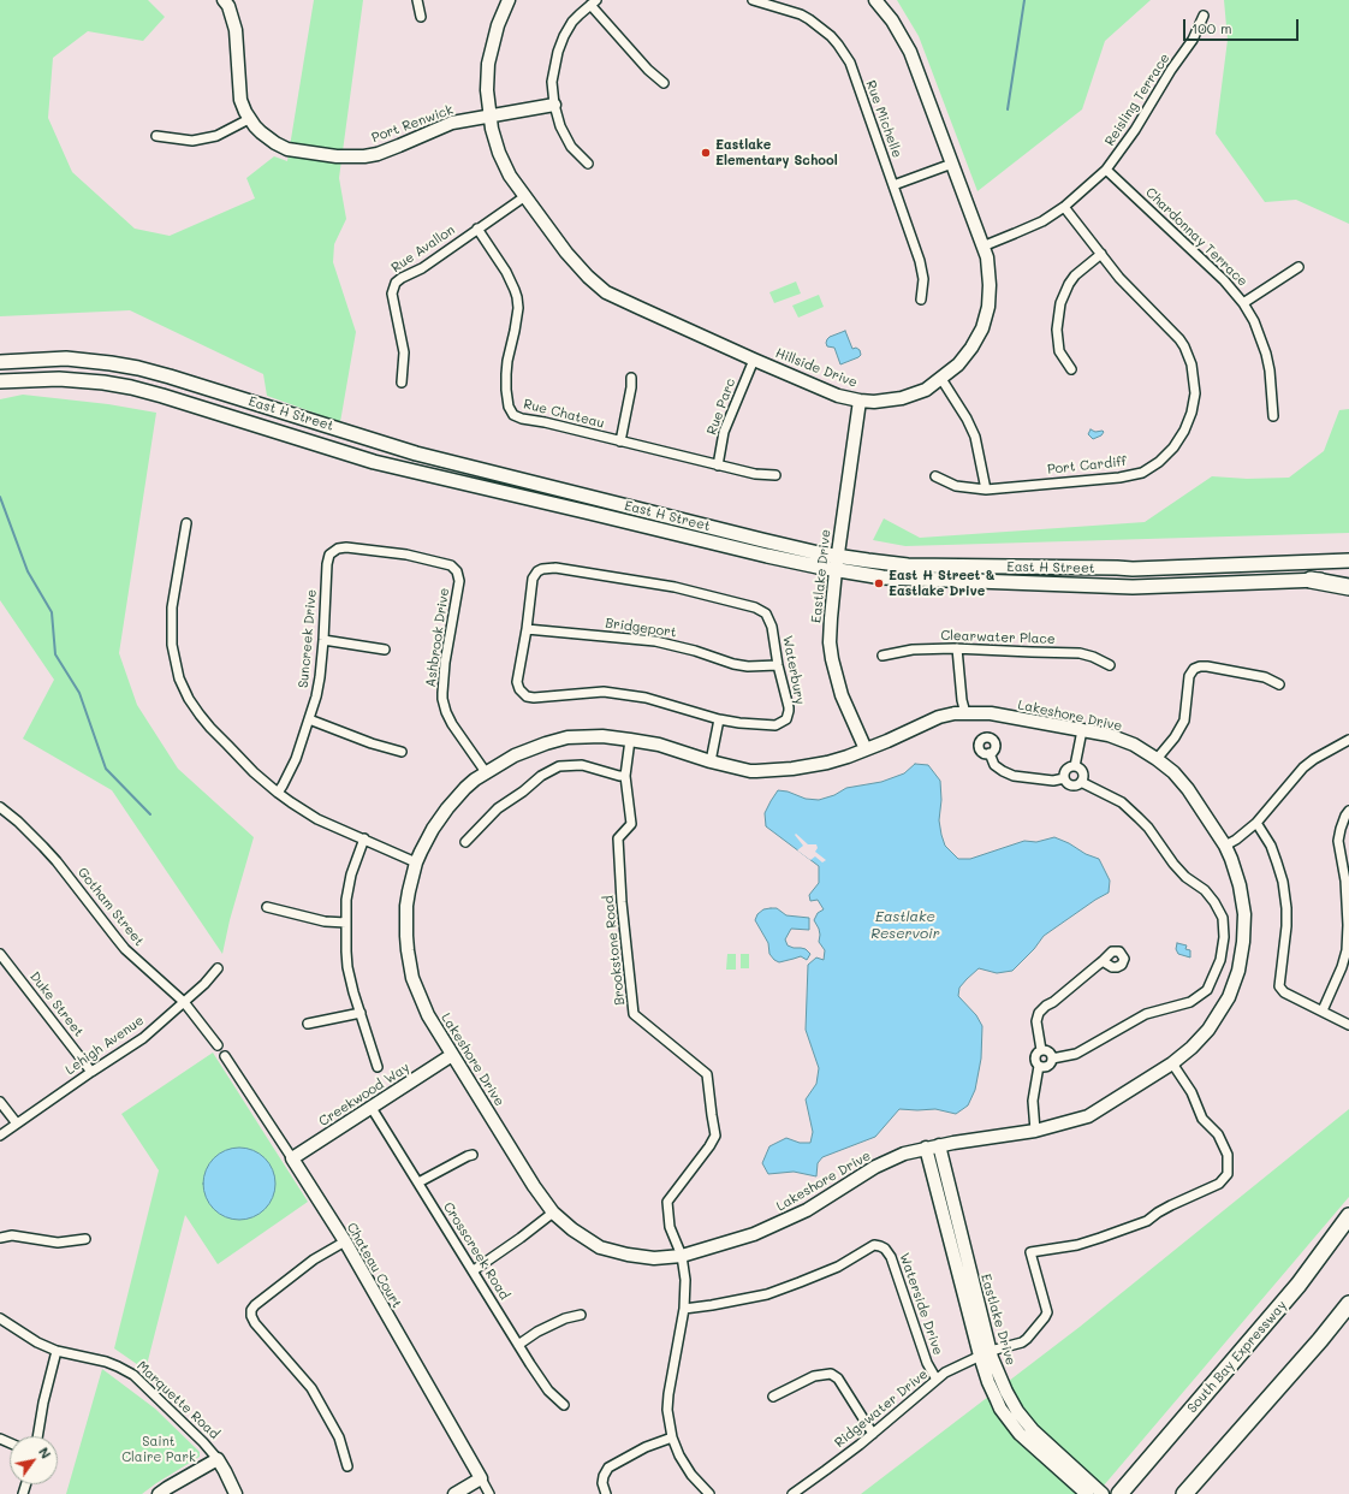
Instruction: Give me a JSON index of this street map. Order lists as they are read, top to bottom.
{
  "streets": {
    "highway": ["South Bay Expressway"],
    "main road": ["East H Street"],
    "street": [
      "Reisling Terrace",
      "Rue Michelle",
      "Port Renwick",
      "Chardonnay Terrace",
      "Rue Avallon",
      "Hillside Drive",
      "Rue Parc",
      "Rue Chateau",
      "Port Cardiff",
      "Eastlake Drive",
      "Bridgeport",
      "Ashbrook Drive",
      "Clearwater Place",
      "Suncreek Drive",
      "Waterbury",
      "Lakeshore Drive",
      "Gotham Street",
      "Brookstone Road",
      "Duke Street",
      "Lehigh Avenue",
      "Creekwood Way",
      "Crosscreek Road",
      "Chateau Court",
      "Waterside Drive",
      "Marquette Road",
      "Ridgewater Drive"
    ]
  },
  "crossings": [
    ["Reisling Terrace", "Chardonnay Terrace"],
    ["Reisling Terrace", "Hillside Drive"],
    ["Reisling Terrace", "Port Cardiff"],
    ["Port Renwick", "Hillside Drive"],
    ["Rue Avallon", "Hillside Drive"],
    ["Rue Avallon", "Rue Chateau"],
    ["Hillside Drive", "Rue Parc"],
    ["Hillside Drive", "Eastlake Drive"],
    ["Rue Parc", "Rue Chateau"],
    ["East H Street", "Eastlake Drive"],
    ["Eastlake Drive", "Lakeshore Drive"],
    ["Eastlake Drive", "Ridgewater Drive"],
    ["Bridgeport", "Waterbury"],
    ["Ashbrook Drive", "Suncreek Drive"],
    ["Ashbrook Drive", "Lakeshore Drive"],
    ["Lakeshore Drive", "Brookstone Road"],
    ["Lakeshore Drive", "Creekwood Way"],
    ["Lakeshore Drive", "Ridgewater Drive"],
    ["Gotham Street", "Lehigh Avenue"],
    ["Brookstone Road", "Waterside Drive"],
    ["Duke Street", "Lehigh Avenue"],
    ["Creekwood Way", "Crosscreek Road"],
    ["Creekwood Way", "Chateau Court"],
    ["Waterside Drive", "Ridgewater Drive"]
  ],
  "water": ["Eastlake Reservoir"],
  "parks": ["Saint Claire Park"],
  "places": ["Eastlake Elementary School", "East H Street & Eastlake Drive"],
  "scale_bar": "100 m",
  "north": "top right"
}
